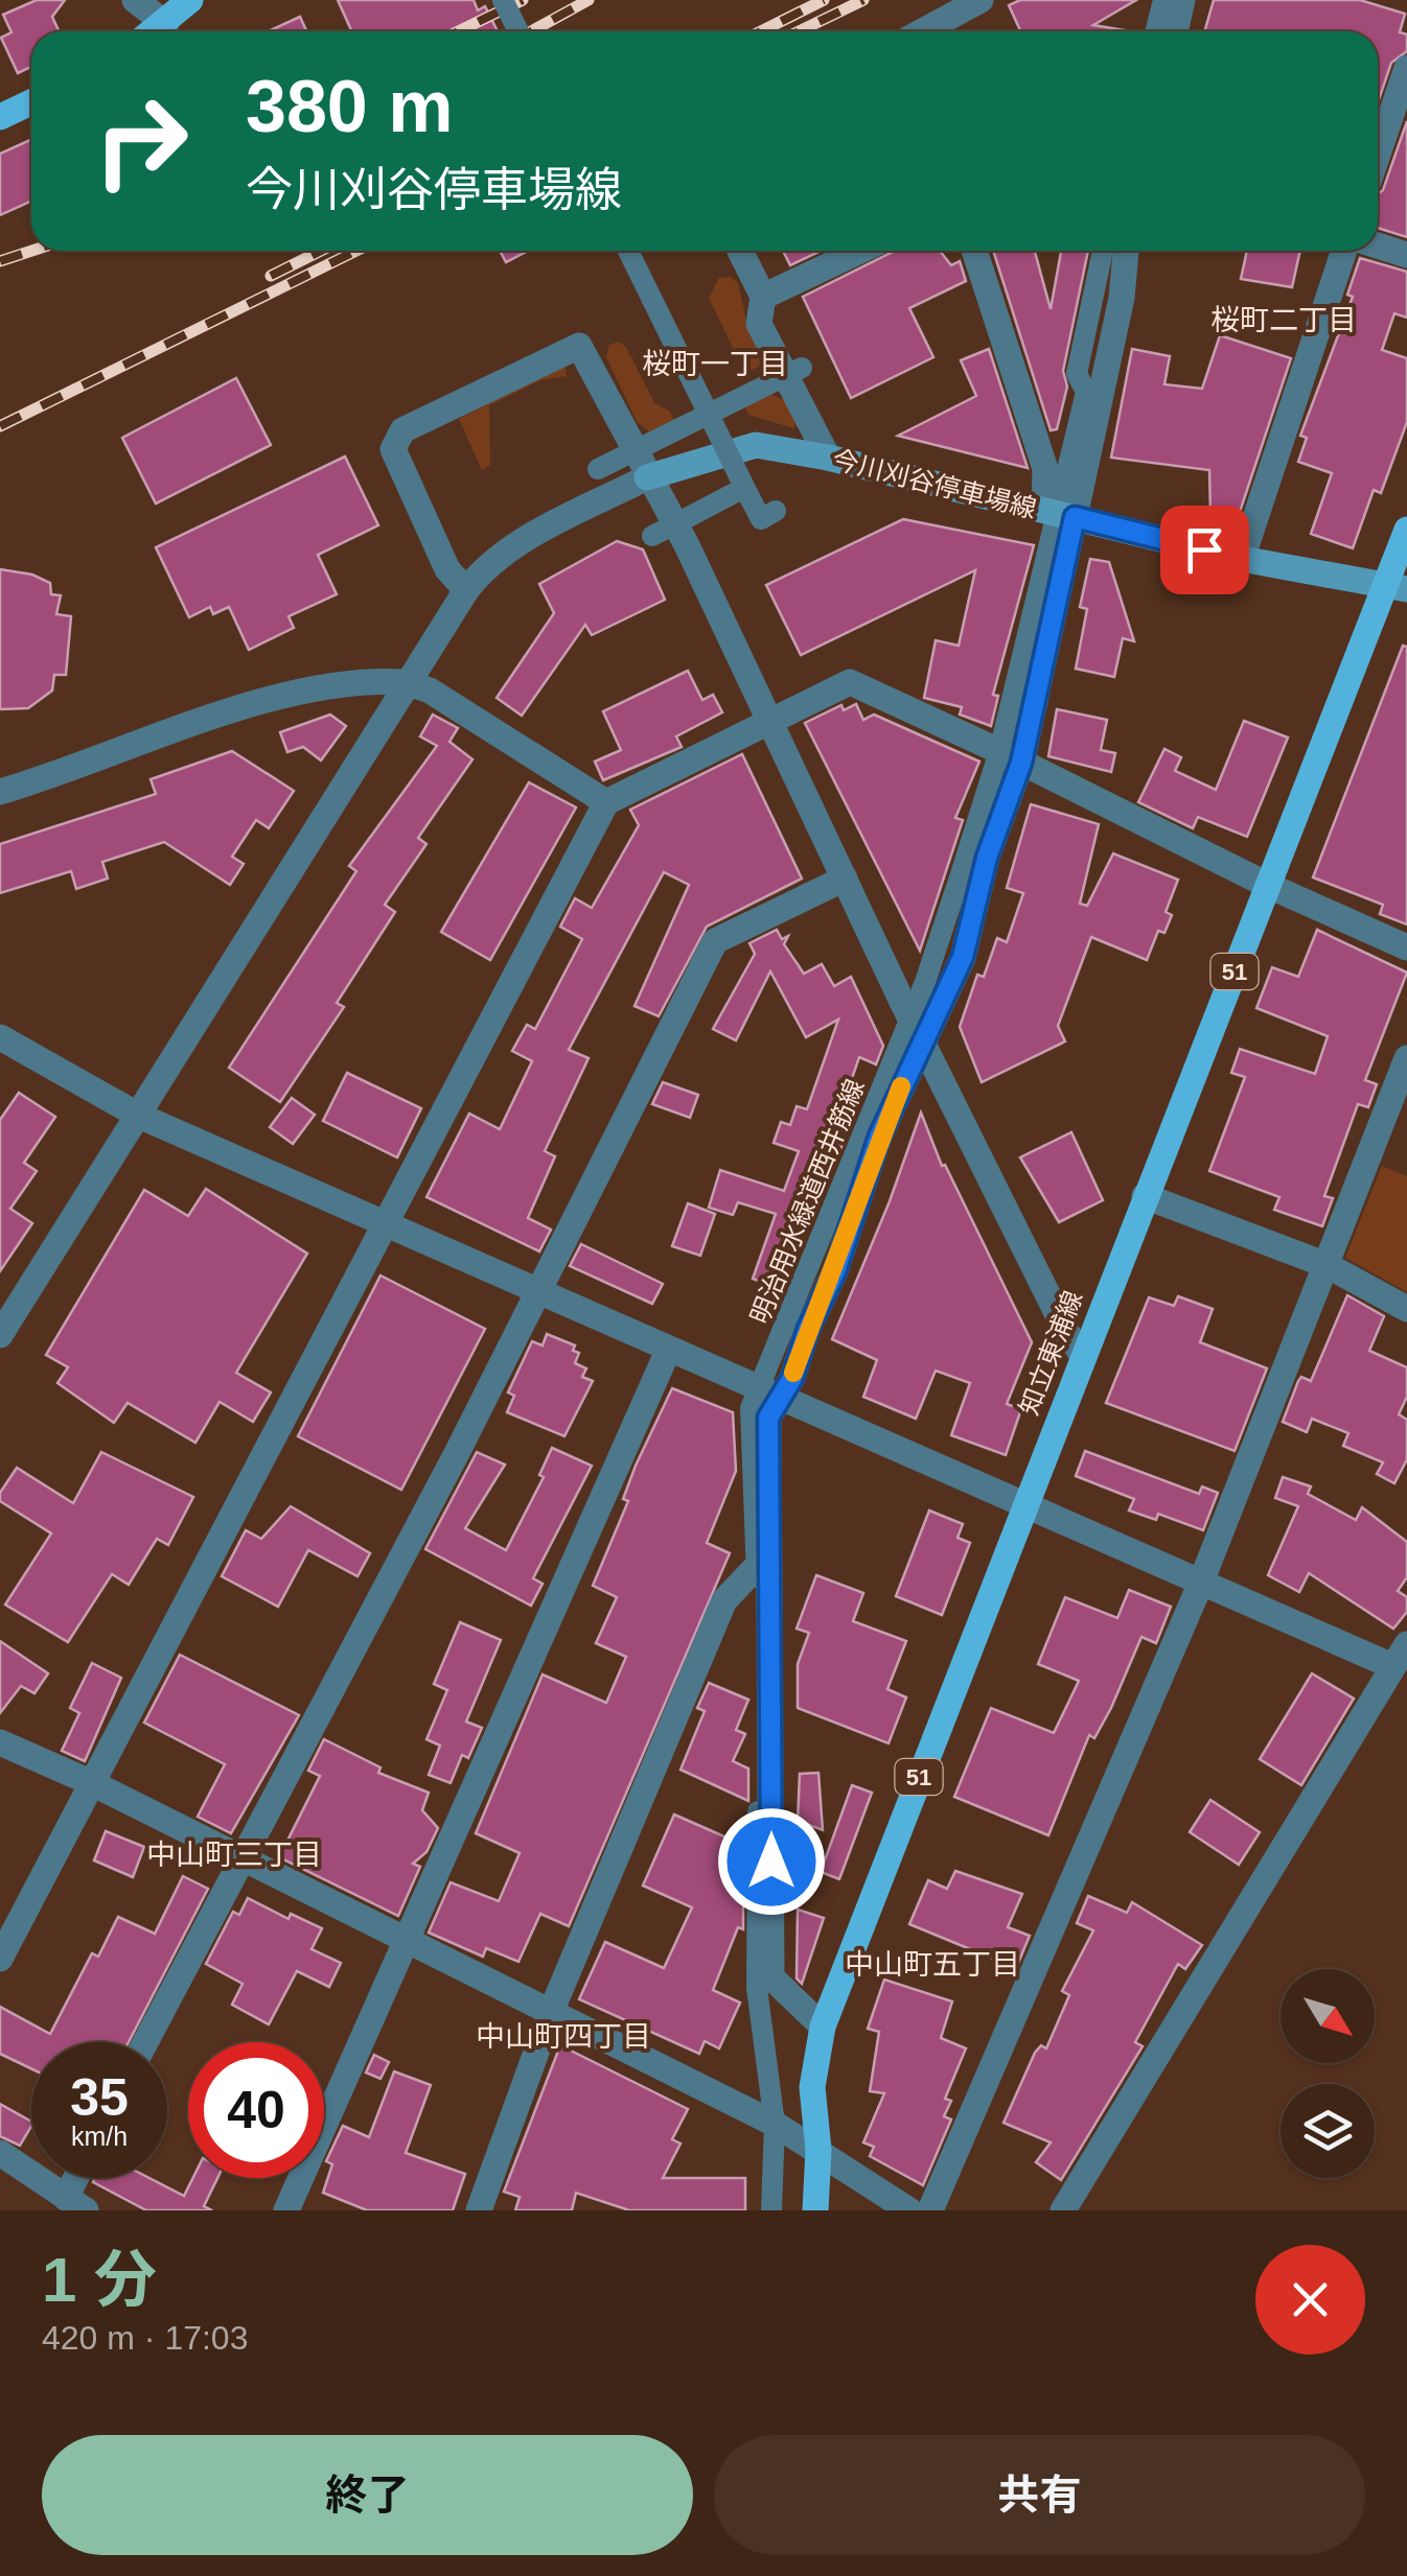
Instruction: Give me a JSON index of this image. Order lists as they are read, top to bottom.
{
  "streets": {
    "main road": ["今川刈谷停車場線", "51", "知立東浦線"]
  },
  "crossings": [
    ["今川刈谷停車場線", "知立東浦線"]
  ],
  "districts": [
    "桜町二丁目",
    "桜町一丁目",
    "中山町三丁目",
    "中山町五丁目",
    "中山町四丁目"
  ],
  "north": "bottom right",
  "page": {
    "turn": ["380 m", "今川刈谷停車場線"],
    "speed": "35 km/h",
    "limit": "40",
    "heading": ["1 分", "420 m · 17:03"],
    "buttons": ["終了", "共有"]
  }
}
